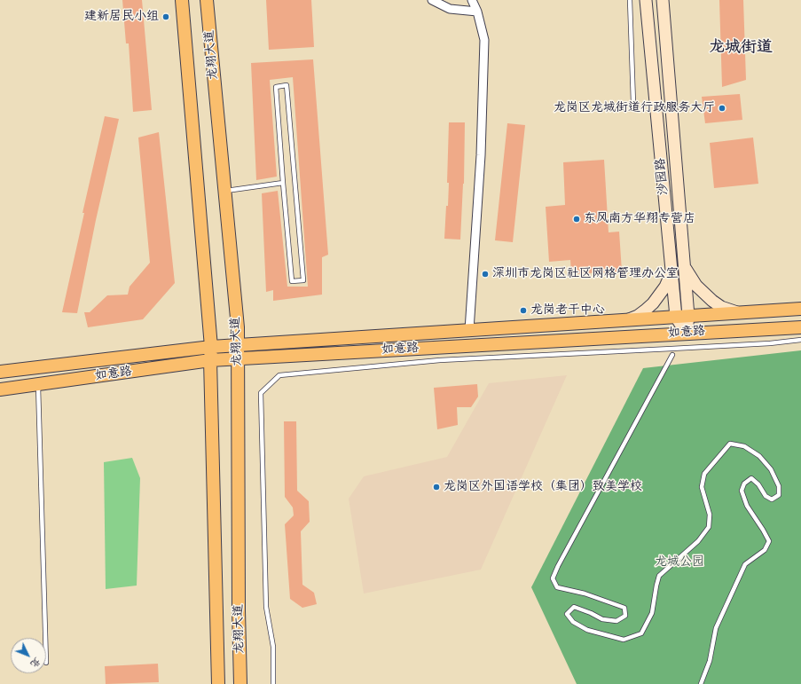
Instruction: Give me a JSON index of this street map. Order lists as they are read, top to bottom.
{
  "streets": {
    "main road": ["龙翔大道", "如意路"],
    "street": ["沙园路"]
  },
  "crossings": [
    ["龙翔大道", "如意路"],
    ["沙园路", "如意路"]
  ],
  "districts": ["龙城街道"],
  "parks": ["龙城公园"],
  "places": [
    "建新居民小组",
    "龙岗区龙城街道行政服务大厅",
    "东风南方华翔专营店",
    "深圳市龙岗区社区网格管理办公室",
    "龙岗老干中心",
    "龙岗区外国语学校（集团）致美学校"
  ],
  "north": "bottom right"
}
